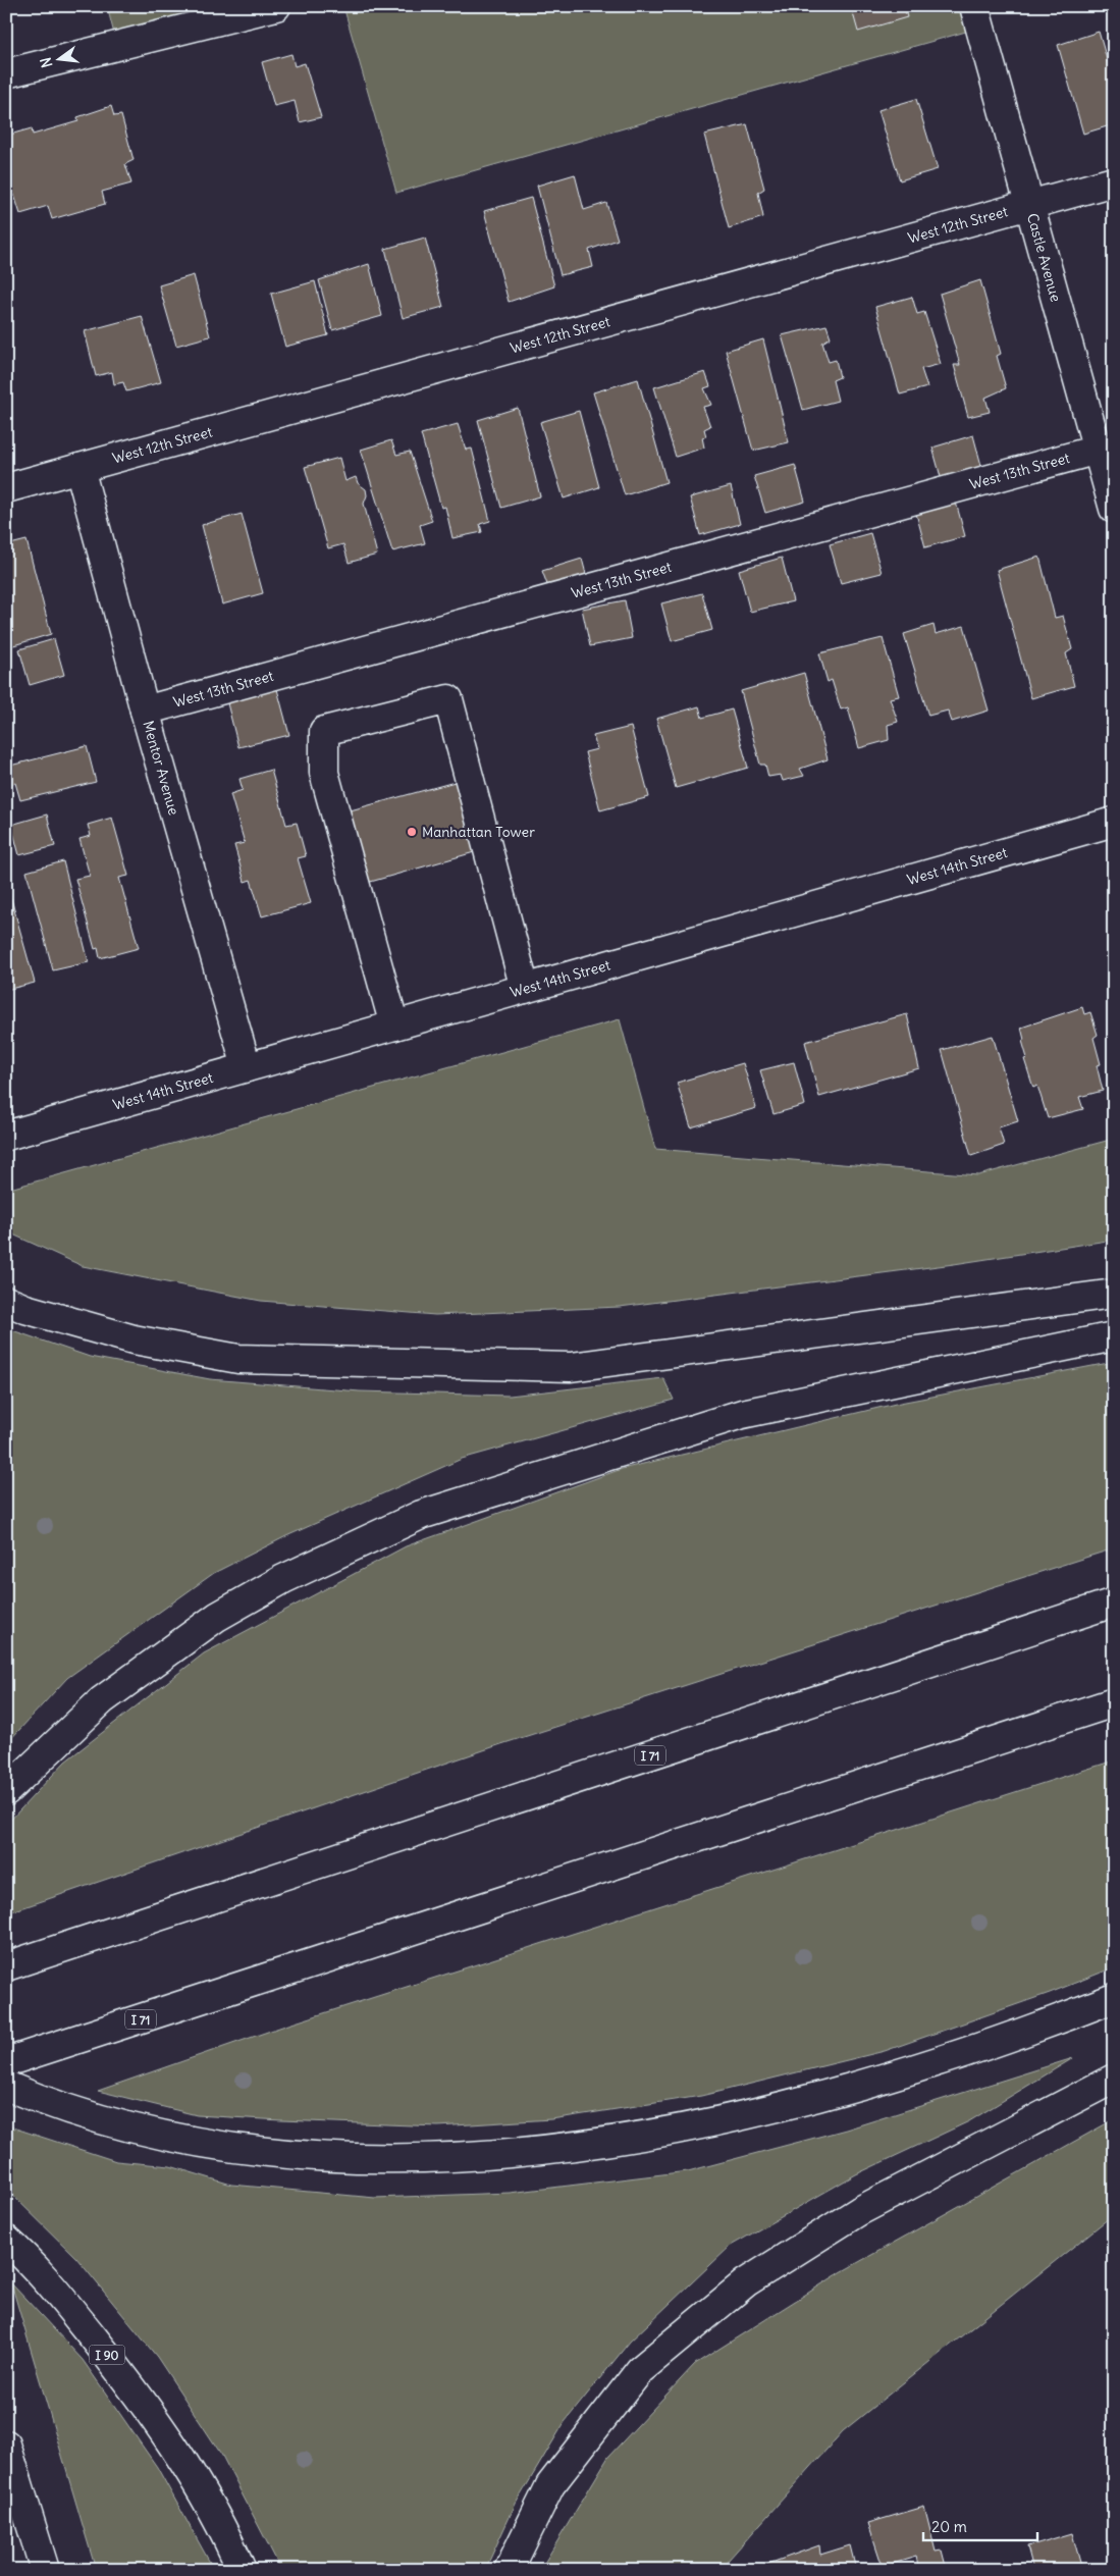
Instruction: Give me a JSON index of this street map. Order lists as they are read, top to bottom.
{
  "streets": {
    "main road": [
      "West 12th Street",
      "Castle Avenue",
      "West 13th Street",
      "Mentor Avenue",
      "West 14th Street",
      "I 71",
      "I 90"
    ]
  },
  "crossings": [
    ["West 12th Street", "Castle Avenue"],
    ["West 12th Street", "Mentor Avenue"],
    ["Castle Avenue", "West 13th Street"],
    ["West 13th Street", "Mentor Avenue"],
    ["Mentor Avenue", "West 14th Street"]
  ],
  "places": ["Manhattan Tower"],
  "scale_bar": "20 m",
  "north": "left"
}
